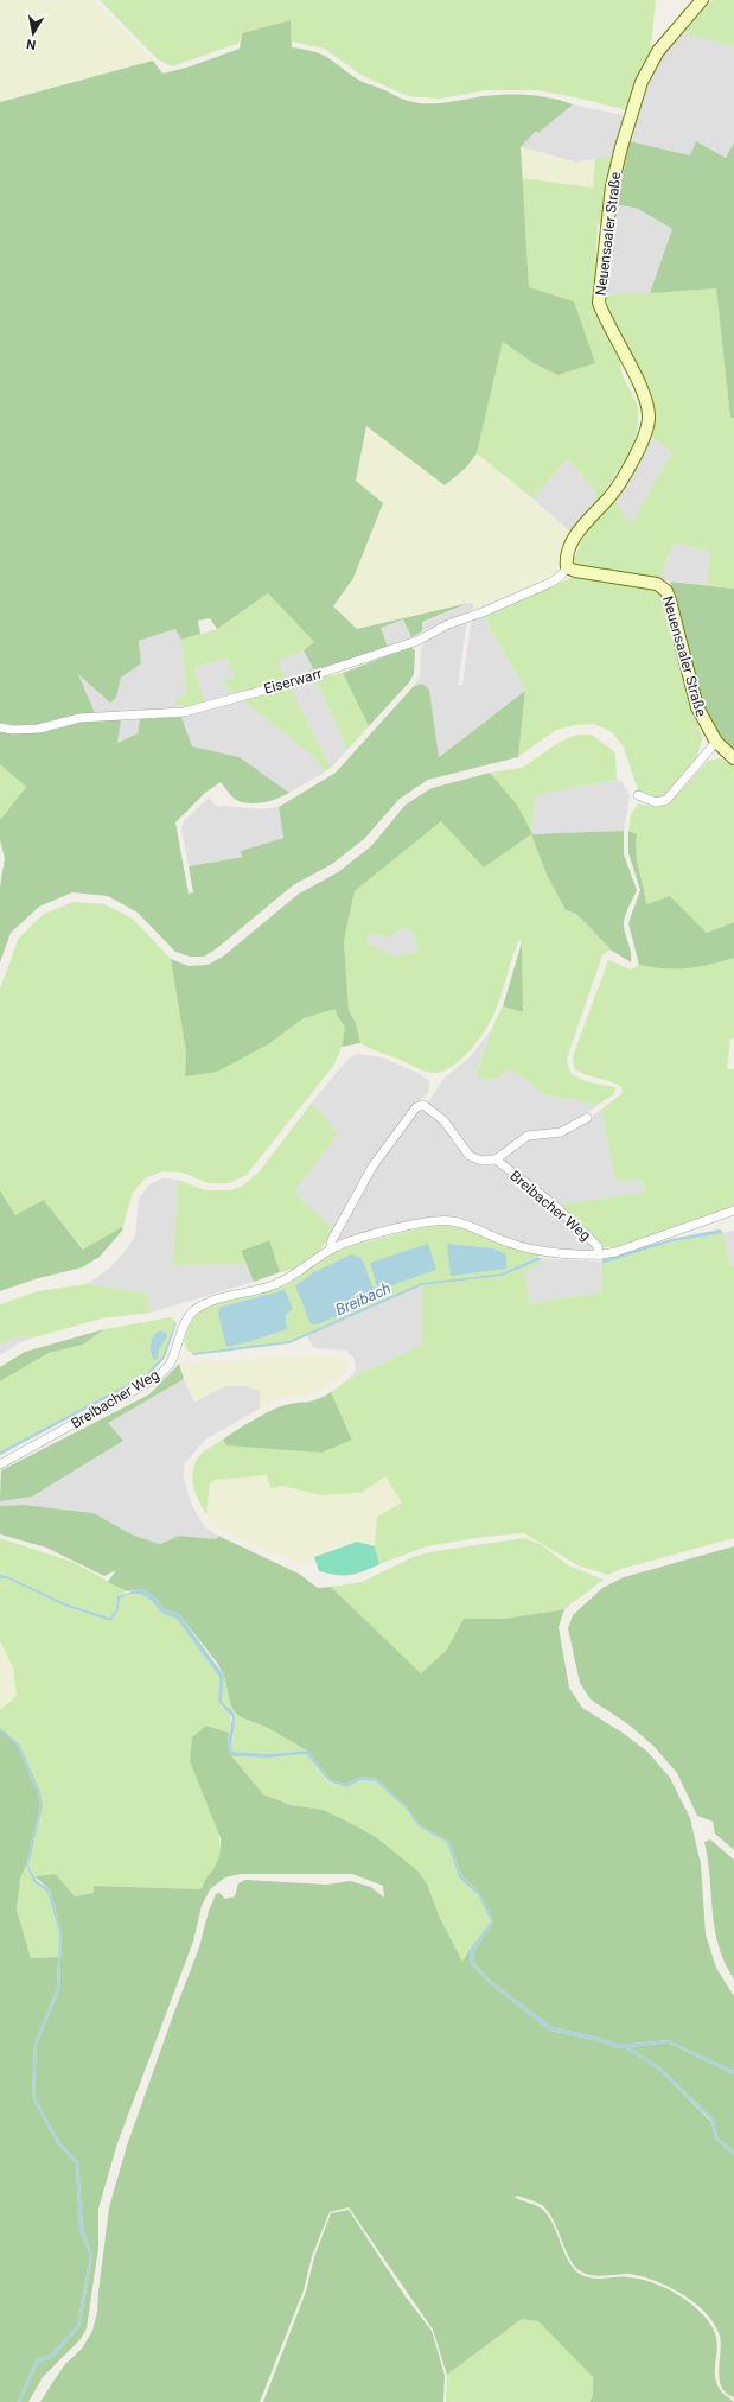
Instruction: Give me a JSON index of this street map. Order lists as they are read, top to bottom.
{
  "streets": {
    "street": ["Neuensaaler Straße", "Eiserwarr", "Breibacher Weg"]
  },
  "crossings": [
    ["Neuensaaler Straße", "Eiserwarr"]
  ],
  "water": ["Breibach"],
  "north": "bottom"
}
